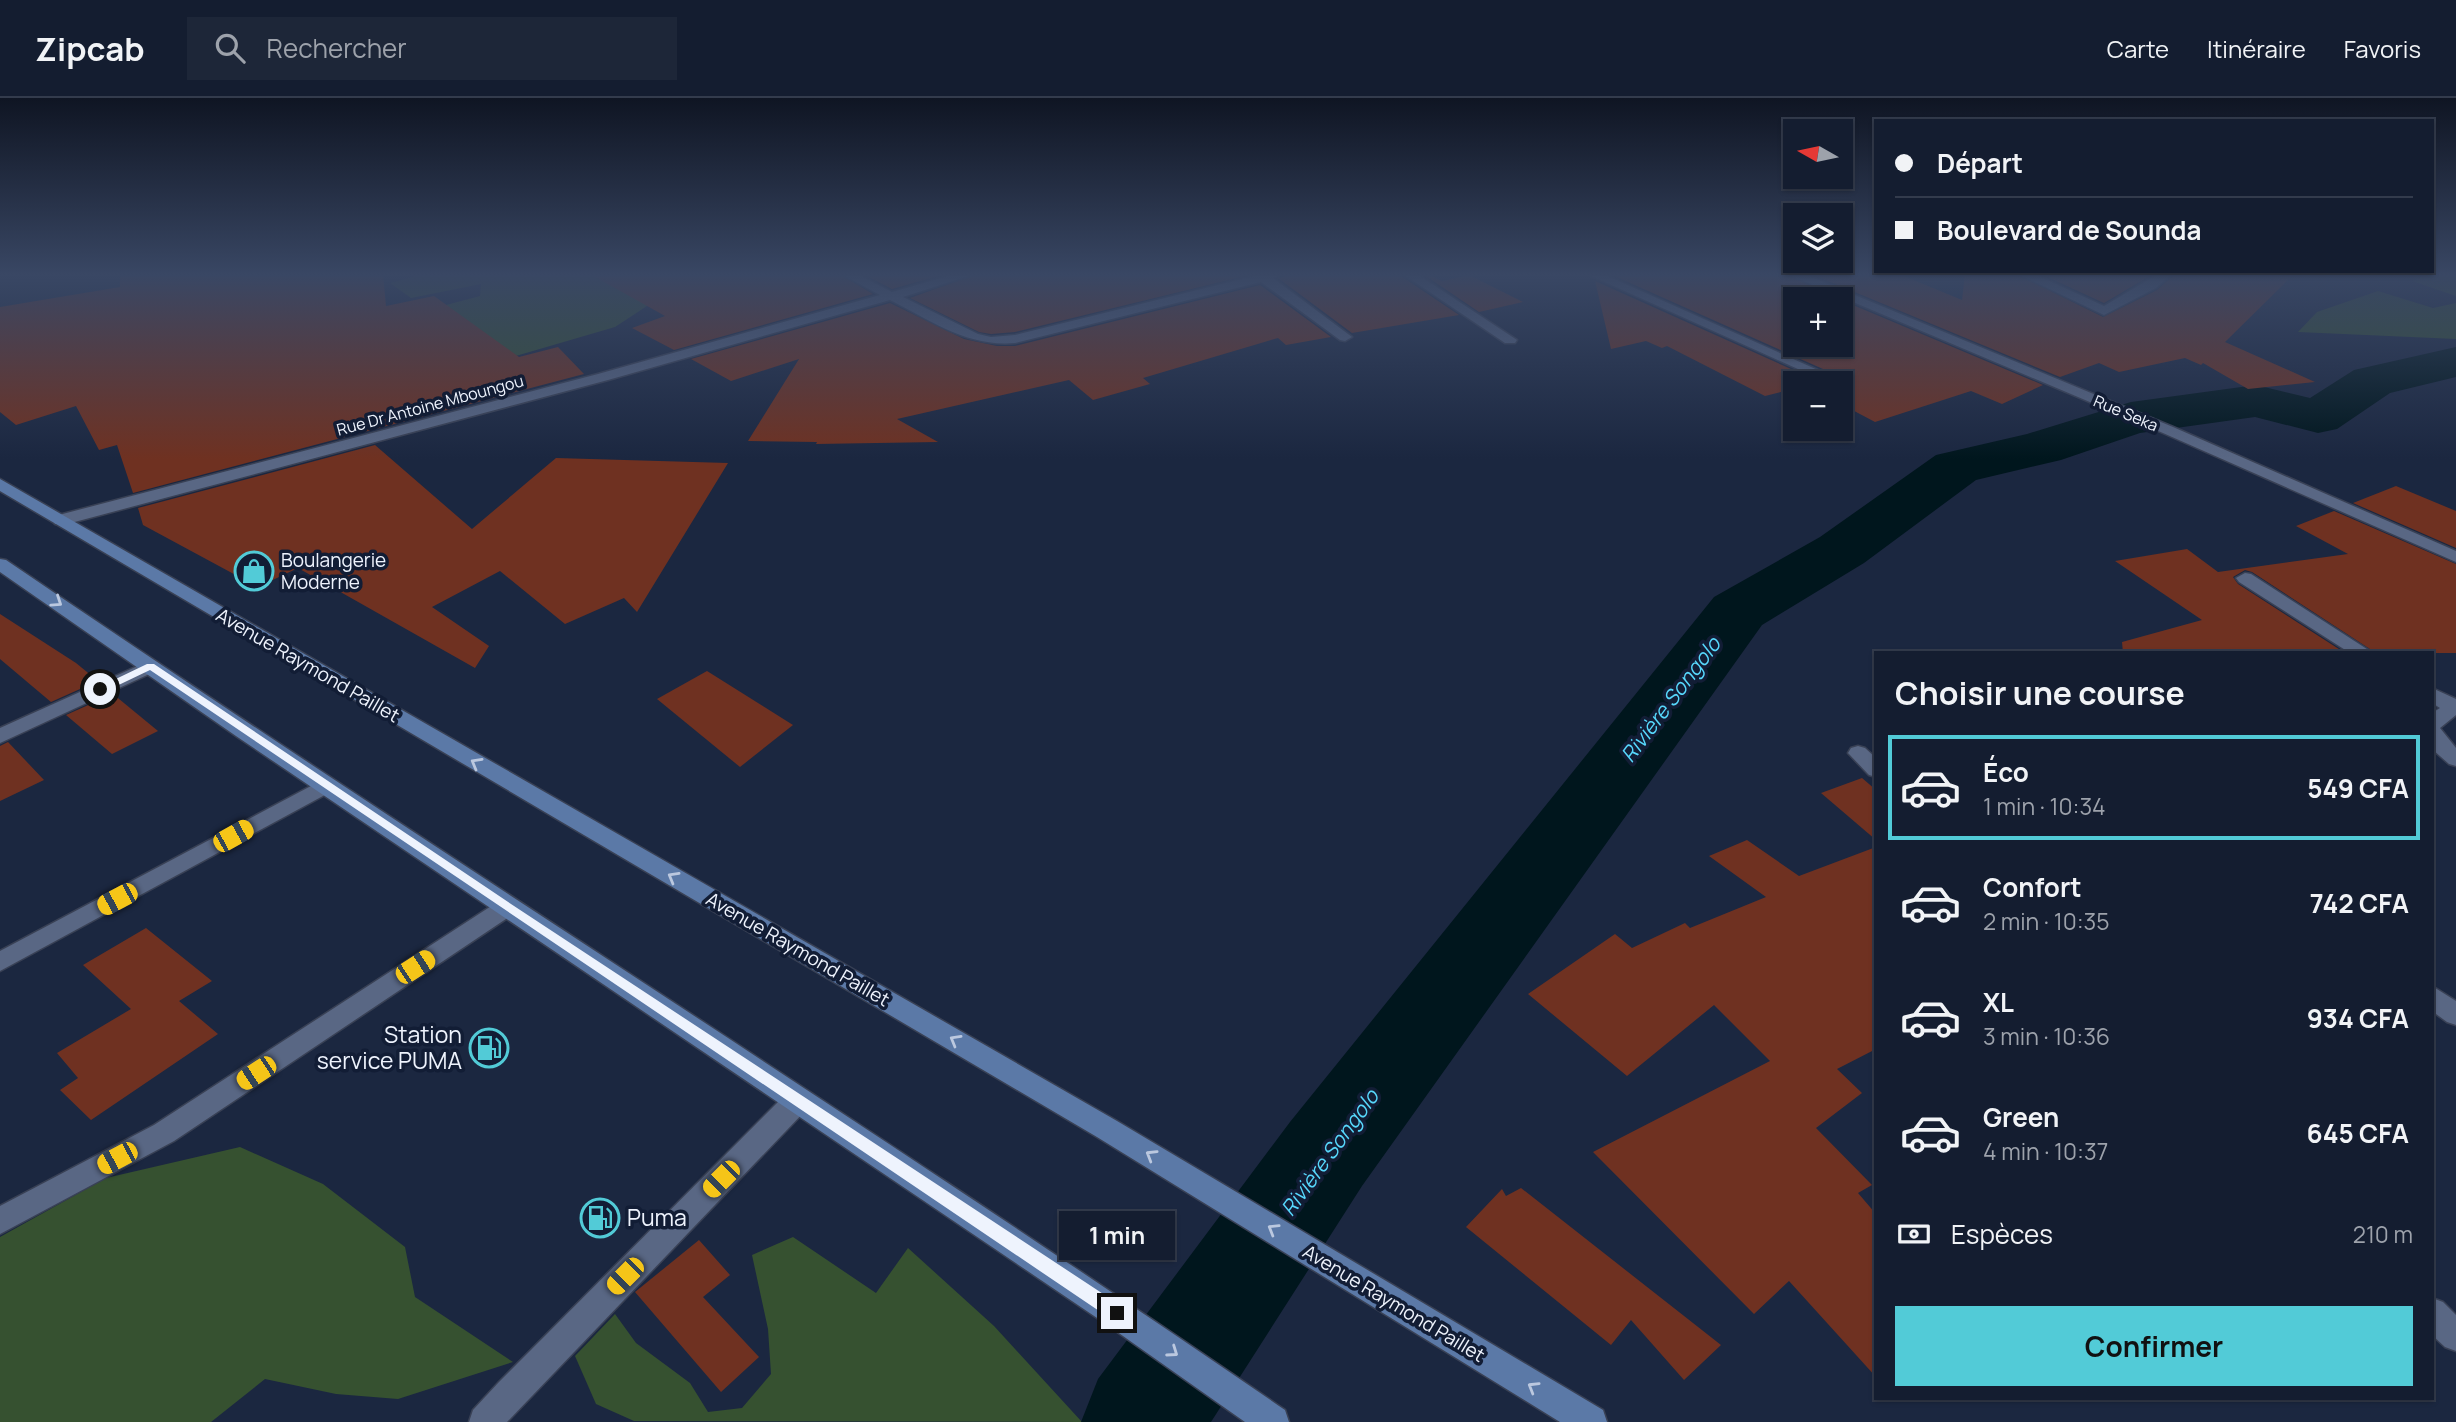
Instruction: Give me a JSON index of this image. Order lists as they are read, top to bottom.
{
  "streets": {
    "main road": ["Avenue Raymond Paillet"],
    "street": ["Rue Dr Antoine Mboungou", "Rue Seka"]
  },
  "crossings": [
    ["Rue Dr Antoine Mboungou", "Avenue Raymond Paillet"]
  ],
  "water": ["Rivière Songolo"],
  "places": {
    "shop": ["Boulangerie Moderne"],
    "fuel station": ["Station service PUMA", "Puma"]
  },
  "north": "left",
  "page": {
    "header": "Zipcab",
    "search": "Rechercher",
    "nav": ["Carte", "Itinéraire", "Favoris"],
    "map_buttons": ["+", "−"],
    "banner": ["Départ", "Boulevard de Sounda"],
    "heading": "Choisir une course",
    "list": [
      {
        "name": "Éco",
        "note": "1 min · 10:34",
        "value": "549 CFA"
      },
      {
        "name": "Confort",
        "note": "2 min · 10:35",
        "value": "742 CFA"
      },
      {
        "name": "XL",
        "note": "3 min · 10:36",
        "value": "934 CFA"
      },
      {
        "name": "Green",
        "note": "4 min · 10:37",
        "value": "645 CFA"
      }
    ],
    "pay": ["Espèces", "210 m"],
    "bubble": "1 min",
    "buttons": "Confirmer"
  }
}
